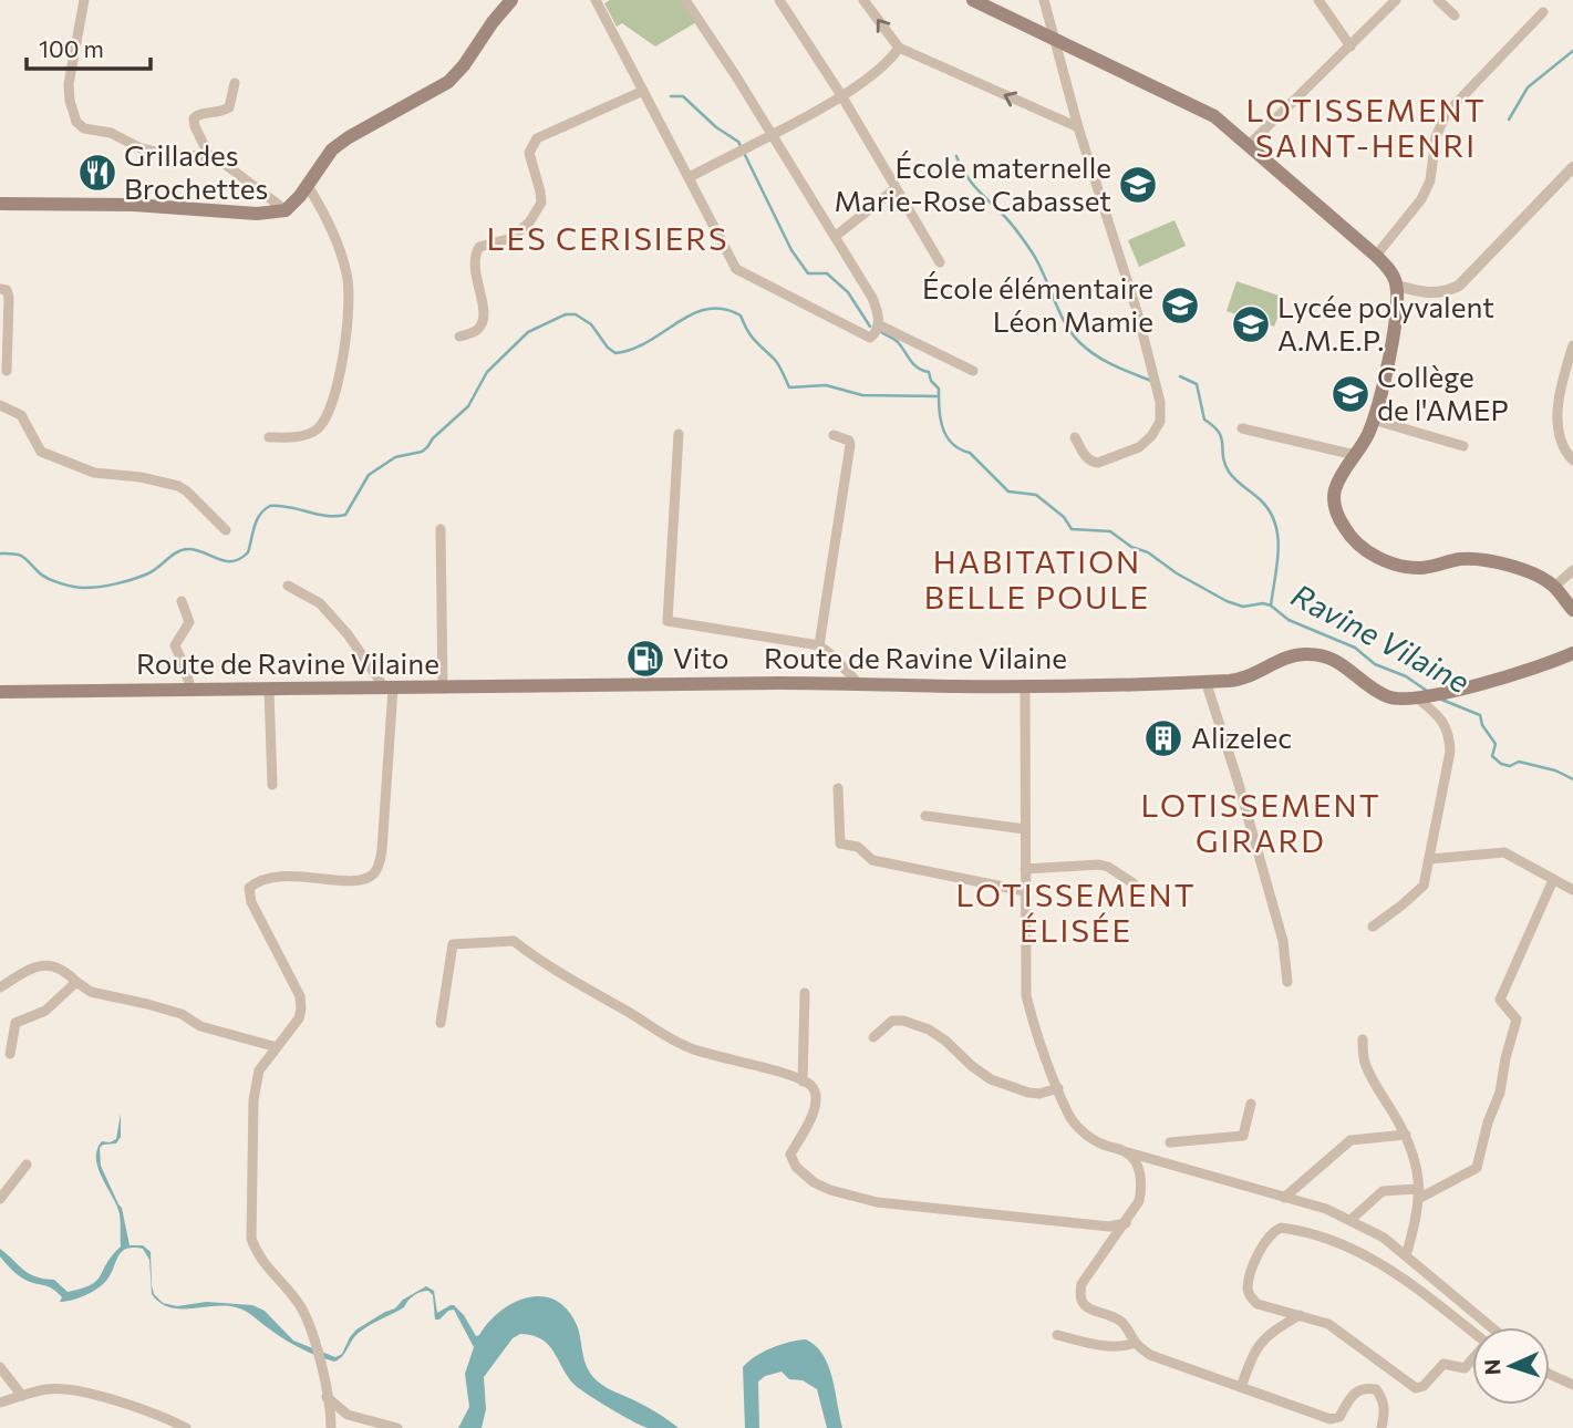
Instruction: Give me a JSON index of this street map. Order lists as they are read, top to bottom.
{
  "streets": {
    "main road": ["Route de Ravine Vilaine"]
  },
  "districts": [
    "LOTISSEMENT SAINT-HENRI",
    "LES CERISIERS",
    "HABITATION BELLE POULE",
    "LOTISSEMENT GIRARD",
    "LOTISSEMENT ÉLISÉE"
  ],
  "water": ["Ravine Vilaine"],
  "places": {
    "restaurant": ["Grillades Brochettes"],
    "school or university": [
      "École maternelle Marie-Rose Cabasset",
      "École élémentaire Léon Mamie",
      "Lycée polyvalent A.M.E.P.",
      "Collège de l'AMEP"
    ],
    "fuel station": ["Vito"],
    "building": ["Alizelec"]
  },
  "scale_bar": "100 m",
  "north": "left"
}
